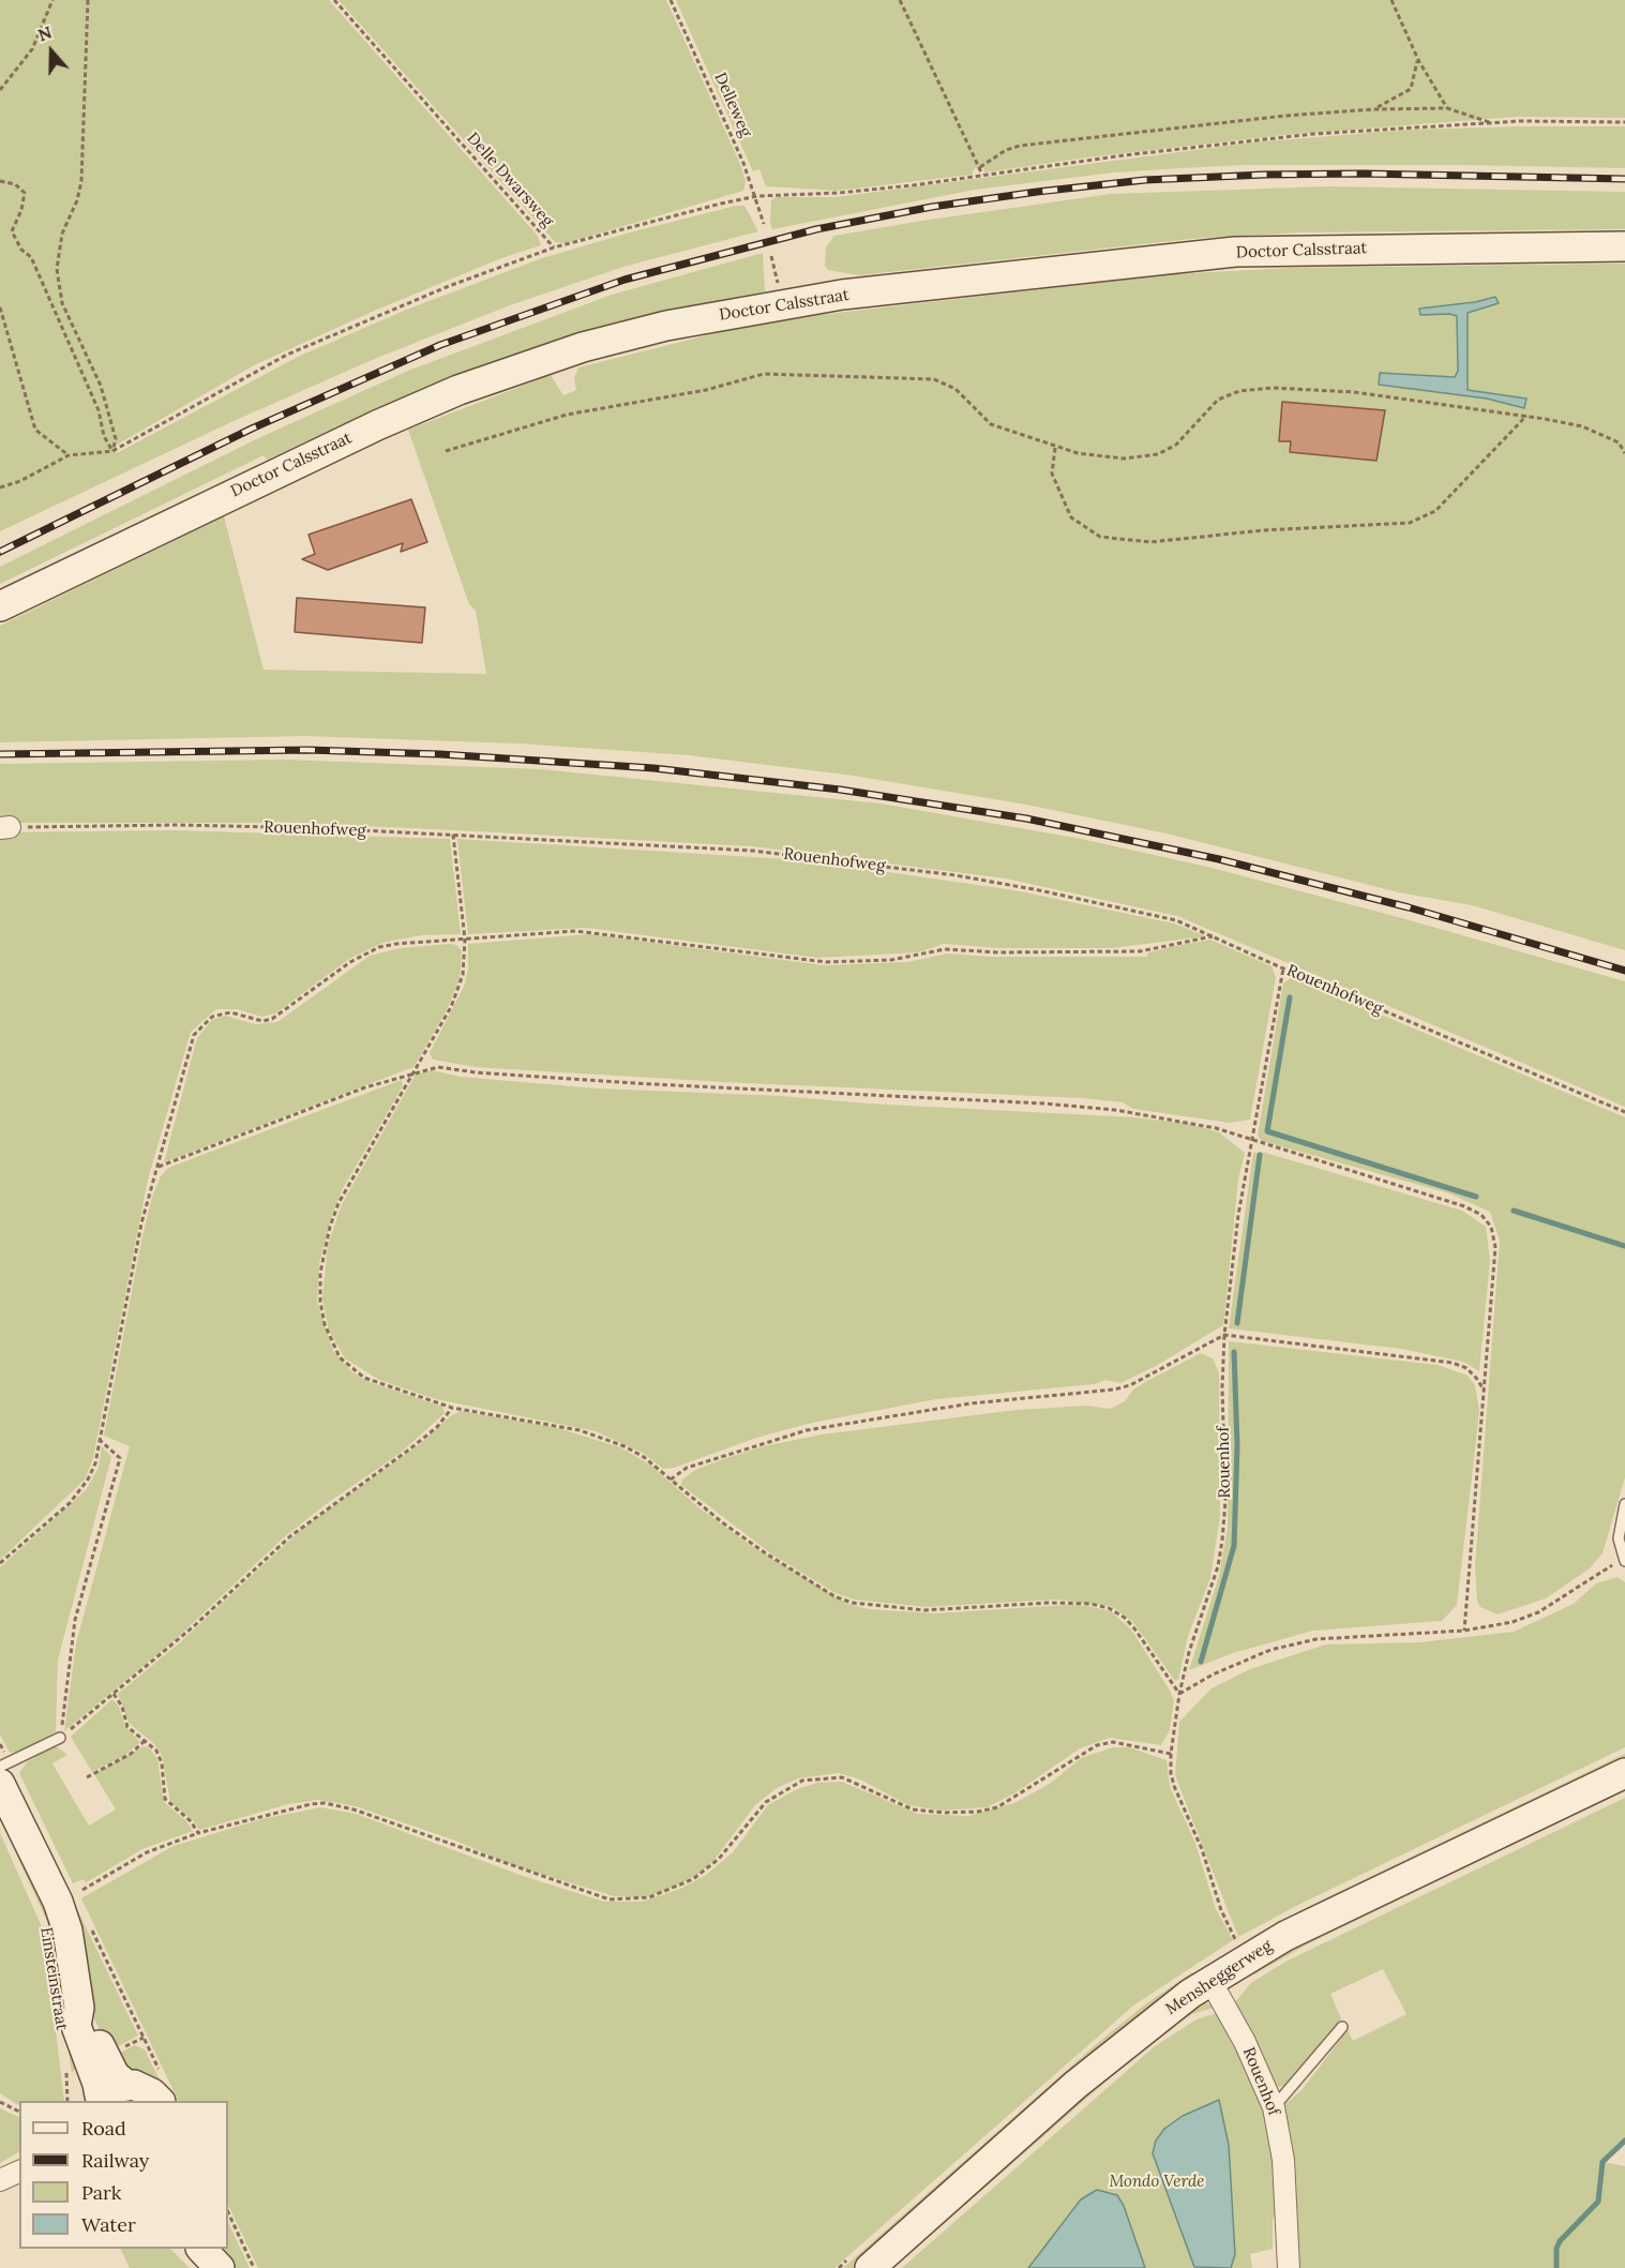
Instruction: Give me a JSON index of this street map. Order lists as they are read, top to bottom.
{
  "streets": {
    "street": [
      "Doctor Calsstraat",
      "Rouenhof",
      "Mensheggerweg",
      "Einsteinstraat"
    ],
    "path": ["Delleweg", "Delle Dwarsweg", "Rouenhofweg"]
  },
  "crossings": [
    ["Delleweg", "Delle Dwarsweg"],
    ["Rouenhofweg", "Rouenhof"],
    ["Rouenhof", "Mensheggerweg"]
  ],
  "parks": ["Mondo Verde"],
  "legend": [
    "Road",
    "Railway",
    "Park",
    "Water"
  ],
  "north": "top"
}
